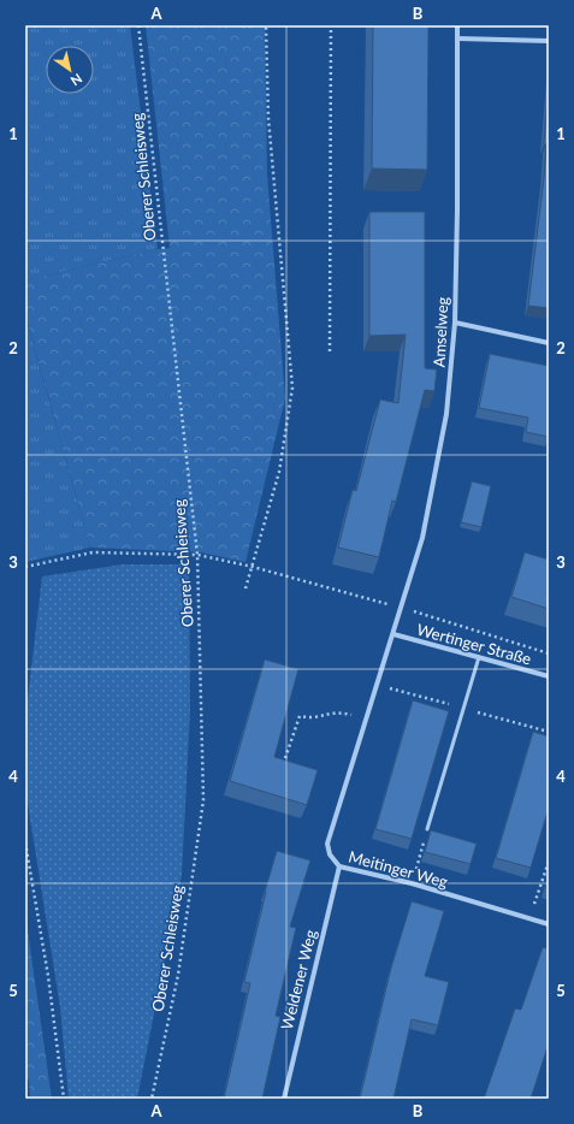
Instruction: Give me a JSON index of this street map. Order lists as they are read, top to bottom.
{
  "streets": {
    "street": [
      "Amselweg",
      "Wertinger Straße",
      "Meitinger Weg",
      "Weldener Weg"
    ],
    "path": ["Oberer Schleisweg"]
  },
  "crossings": [
    ["Amselweg", "Wertinger Straße"],
    ["Amselweg", "Meitinger Weg"],
    ["Wertinger Straße", "Meitinger Weg"],
    ["Meitinger Weg", "Weldener Weg"]
  ],
  "north": "bottom right",
  "grid": {
    "columns": ["A", "B"],
    "rows": [
      "1",
      "2",
      "3",
      "4",
      "5"
    ]
  }
}
